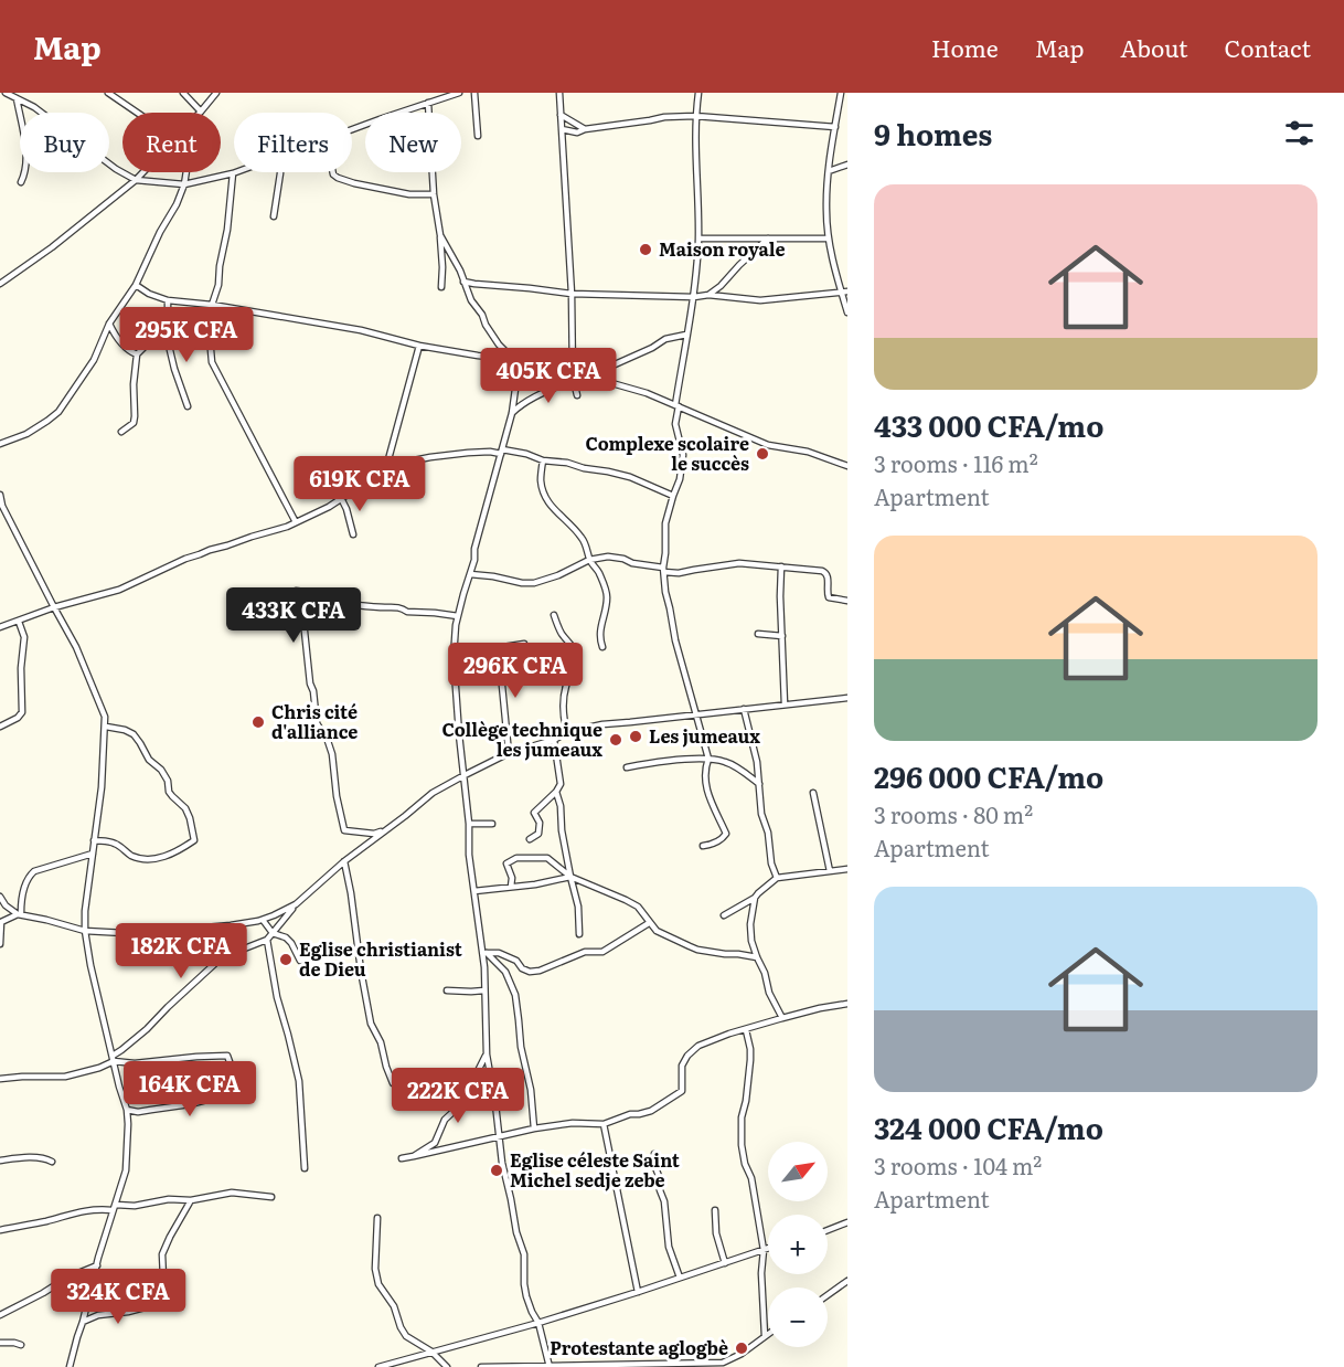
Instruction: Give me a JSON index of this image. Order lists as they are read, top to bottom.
{
  "places": [
    "Maison royale",
    "Complexe scolaire le succès",
    "Chris cité d'alliance",
    "Les jumeaux",
    "Collège technique les jumeaux",
    "Eglise christianist de Dieu",
    "Eglise céleste Saint Michel sedje zebe",
    "Protestante aglogbè"
  ],
  "north": "top right",
  "page": {
    "header": "Map",
    "nav": [
      "Home",
      "Map",
      "About",
      "Contact"
    ],
    "heading": "9 homes",
    "chip": [
      "Buy",
      "Rent",
      "Filters",
      "New"
    ],
    "list": [
      {
        "name": "433 000 CFA/mo",
        "note": "3 rooms · 116 m² · Apartment"
      },
      {
        "name": "296 000 CFA/mo",
        "note": "3 rooms · 80 m² · Apartment"
      },
      {
        "name": "324 000 CFA/mo",
        "note": "3 rooms · 104 m² · Apartment"
      }
    ],
    "price": [
      "295K CFA",
      "405K CFA",
      "619K CFA",
      "433K CFA",
      "296K CFA",
      "182K CFA",
      "164K CFA",
      "222K CFA",
      "324K CFA"
    ],
    "map_buttons": ["+", "−"]
  }
}
